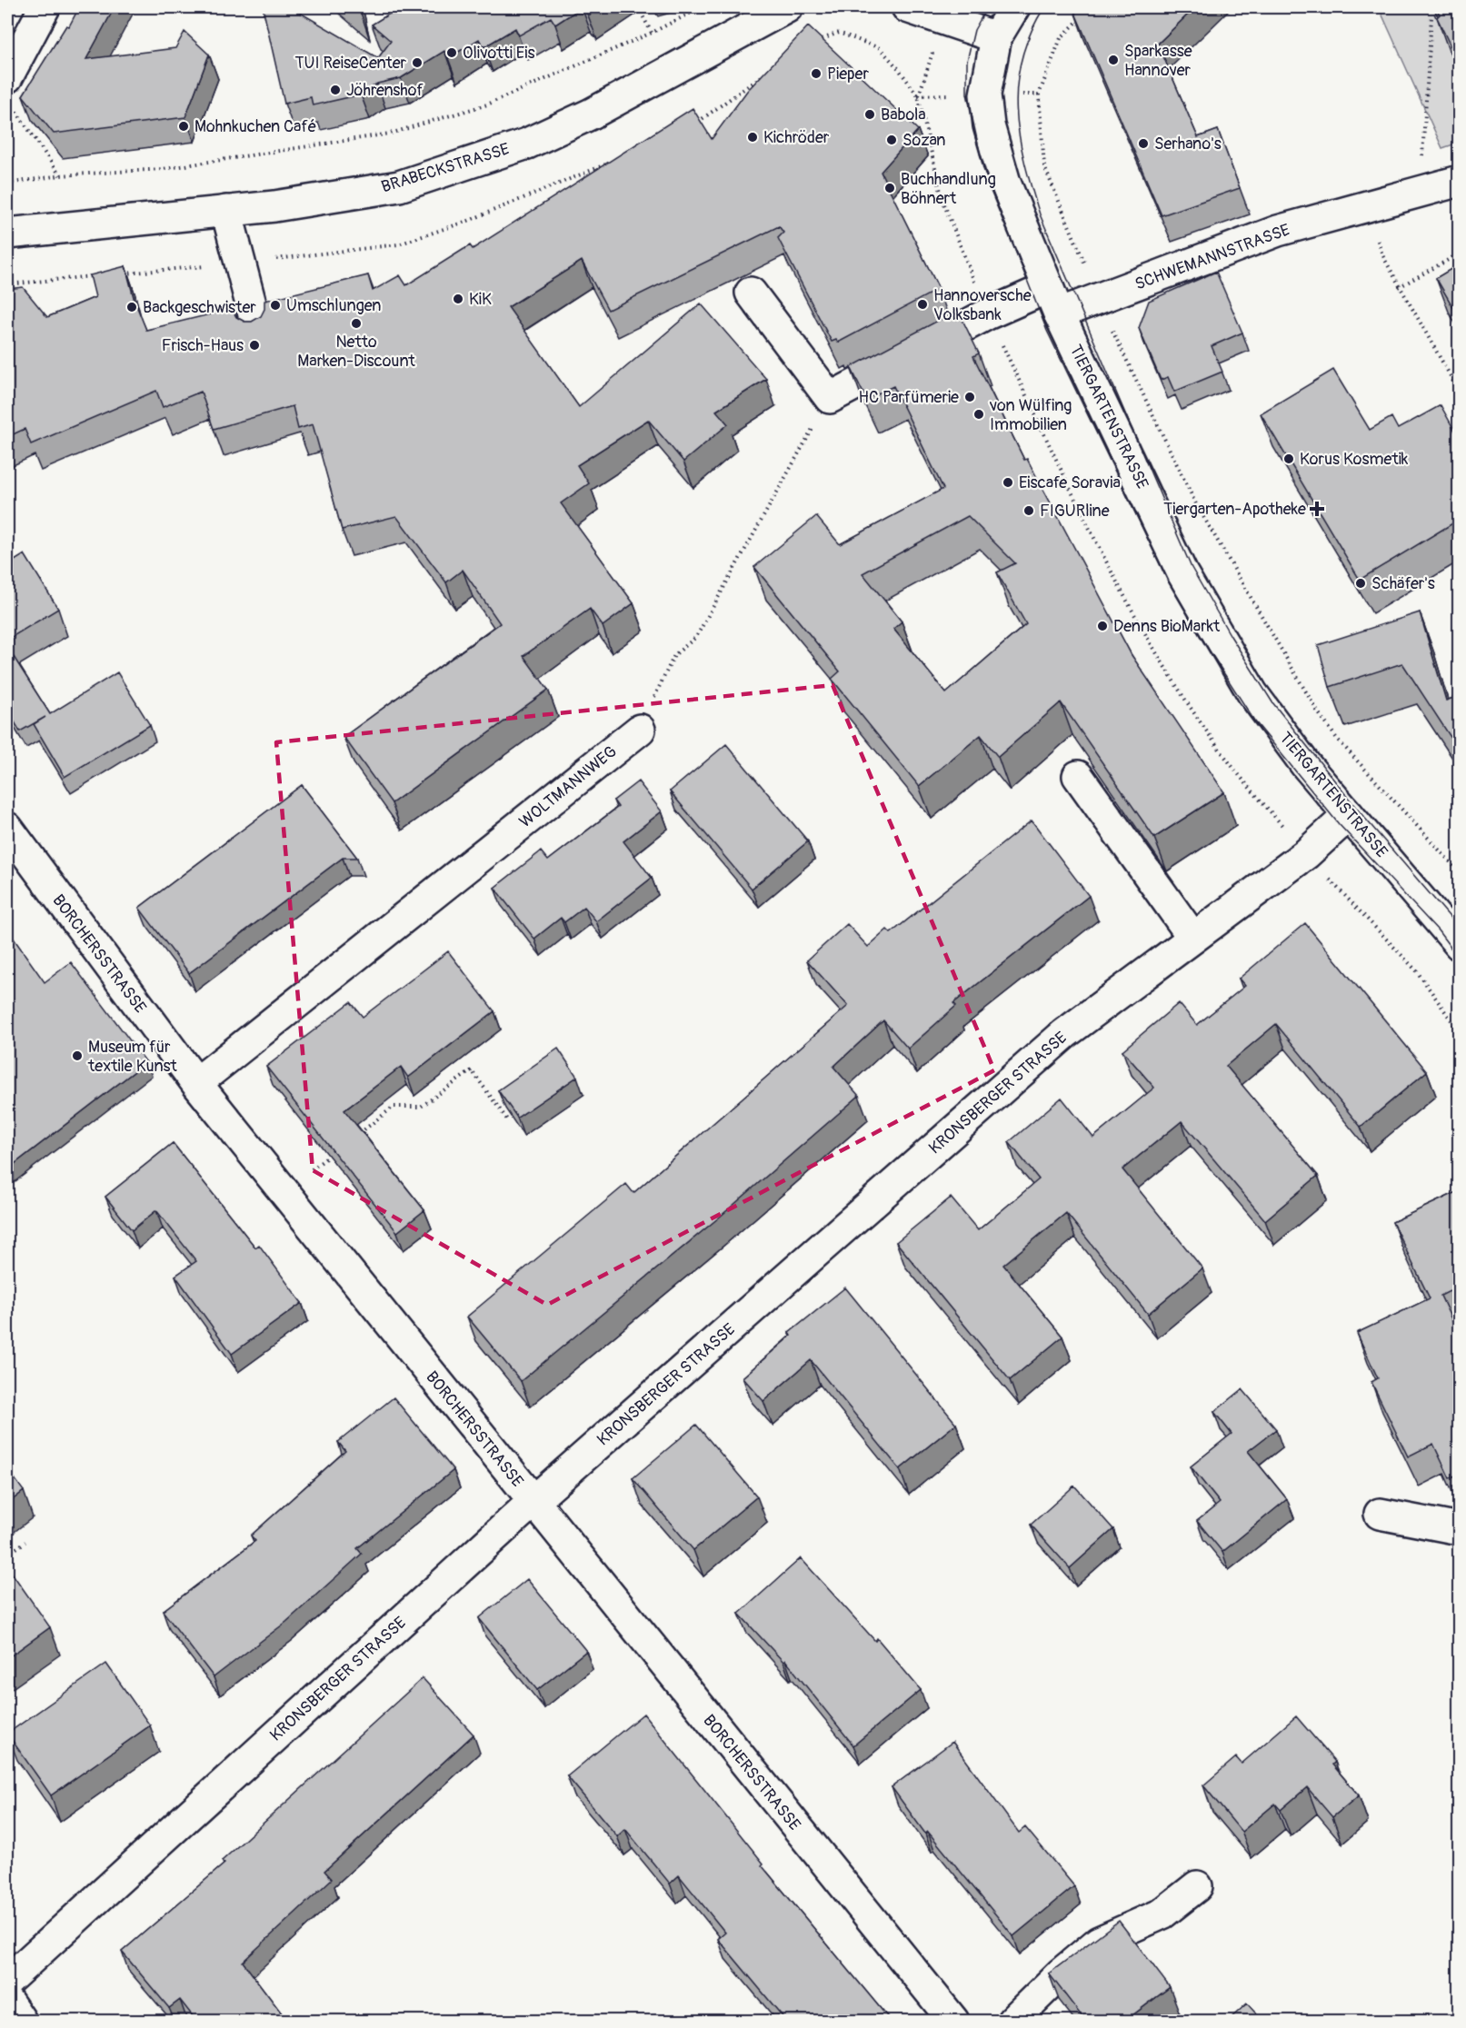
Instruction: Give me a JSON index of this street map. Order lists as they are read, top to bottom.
{
  "streets": {
    "street": [
      "BRABECKSTRASSE",
      "SCHWEMANNSTRASSE",
      "TIERGARTENSTRASSE",
      "WOLTMANNWEG",
      "BORCHERSSTRASSE",
      "KRONSBERGER STRASSE"
    ]
  },
  "crossings": [
    ["SCHWEMANNSTRASSE", "TIERGARTENSTRASSE"],
    ["TIERGARTENSTRASSE", "KRONSBERGER STRASSE"],
    ["WOLTMANNWEG", "BORCHERSSTRASSE"],
    ["BORCHERSSTRASSE", "KRONSBERGER STRASSE"]
  ],
  "places": {
    "other": [
      "Olivotti Eis",
      "Sparkasse Hannover",
      "TUI ReiseCenter",
      "Pieper",
      "Jöhrenshof",
      "Babola",
      "Mohnkuchen Café",
      "Kichröder",
      "Sozan",
      "Serhano's",
      "Buchhandlung Böhnert",
      "KiK",
      "Hannoversche Volksbank",
      "Umschlungen",
      "Backgeschwister",
      "Netto Marken-Discount",
      "Frisch-Haus",
      "HC Parfümerie",
      "von Wülfing Immobilien",
      "Korus Kosmetik",
      "Eiscafe Soravia",
      "FIGURline",
      "Schäfer's",
      "Denns BioMarkt",
      "Museum für textile Kunst"
    ],
    "health": ["Tiergarten-Apotheke"]
  }
}
